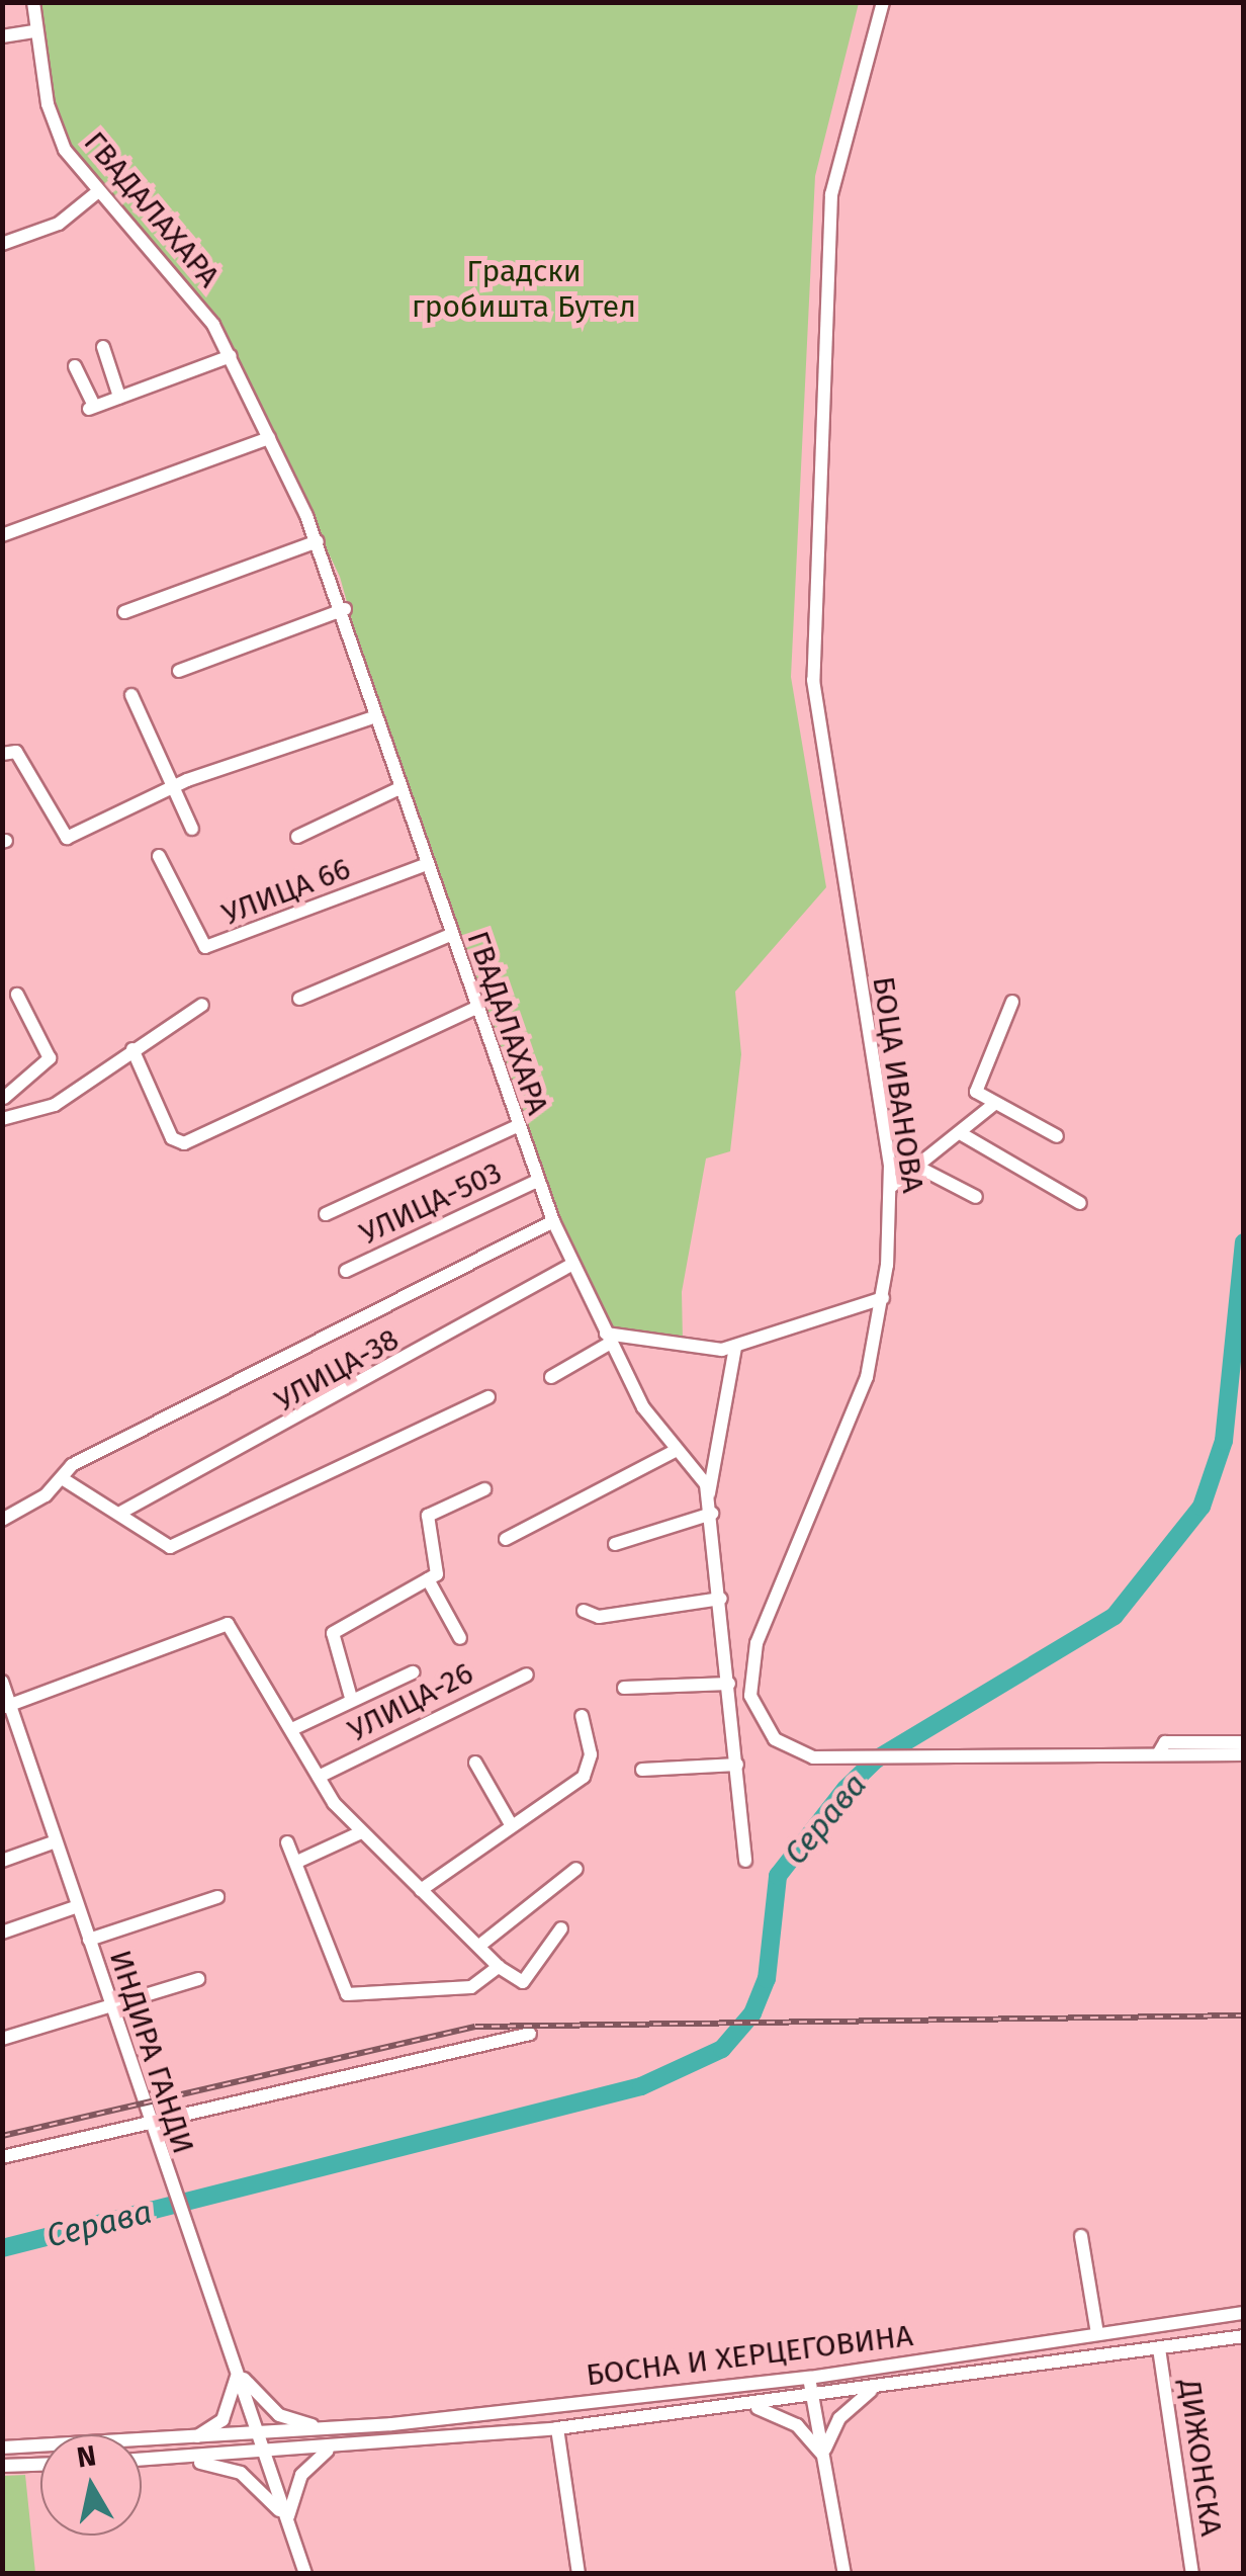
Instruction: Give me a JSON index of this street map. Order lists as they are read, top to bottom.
{
  "streets": {
    "street": [
      "ГВАДАЛАХАРА",
      "УЛИЦА 66",
      "БОЦА ИВАНОВА",
      "УЛИЦА-503",
      "УЛИЦА-38",
      "УЛИЦА-26",
      "ИНДИРА ГАНДИ",
      "БОСНА И ХЕРЦЕГОВИНА",
      "ДИЖОНСКА"
    ]
  },
  "crossings": [
    ["ГВАДАЛАХАРА", "УЛИЦА 66"],
    ["ГВАДАЛАХАРА", "УЛИЦА-503"],
    ["ГВАДАЛАХАРА", "УЛИЦА-38"],
    ["ИНДИРА ГАНДИ", "БОСНА И ХЕРЦЕГОВИНА"],
    ["БОСНА И ХЕРЦЕГОВИНА", "ДИЖОНСКА"]
  ],
  "water": ["Серава"],
  "parks": ["Градски гробишта Бутел"],
  "north": "top"
}
